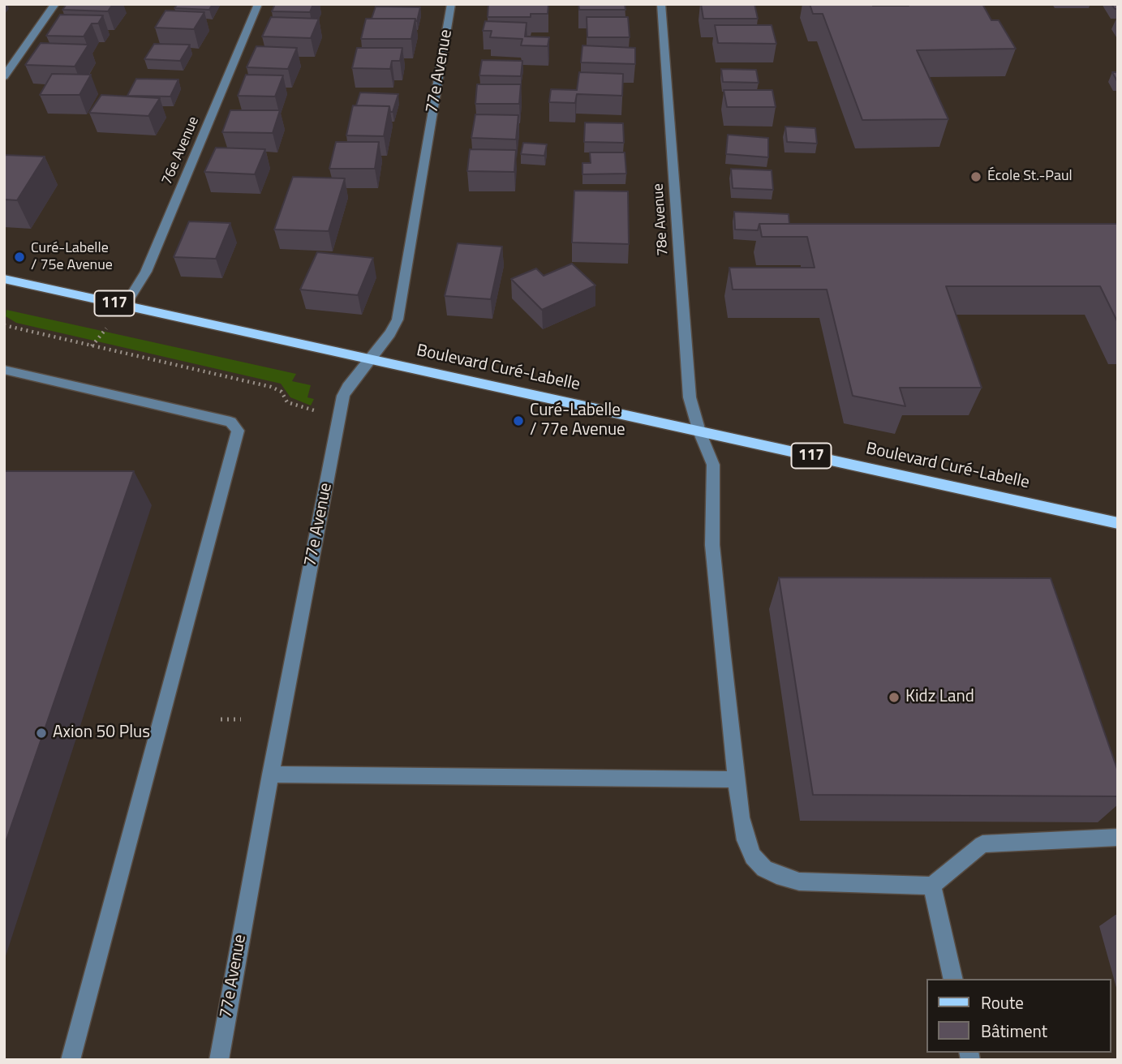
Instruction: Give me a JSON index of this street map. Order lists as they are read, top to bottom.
{
  "streets": {
    "main road": ["117", "Boulevard Curé-Labelle"],
    "street": ["77e Avenue", "76e Avenue", "78e Avenue"]
  },
  "crossings": [
    ["77e Avenue", "Boulevard Curé-Labelle"],
    ["76e Avenue", "Boulevard Curé-Labelle"],
    ["78e Avenue", "Boulevard Curé-Labelle"]
  ],
  "places": [
    "École St.-Paul",
    "Curé-Labelle / 75e Avenue",
    "Curé-Labelle / 77e Avenue",
    "Kidz Land",
    "Axion 50 Plus"
  ],
  "legend": ["Route", "Bâtiment"]
}
